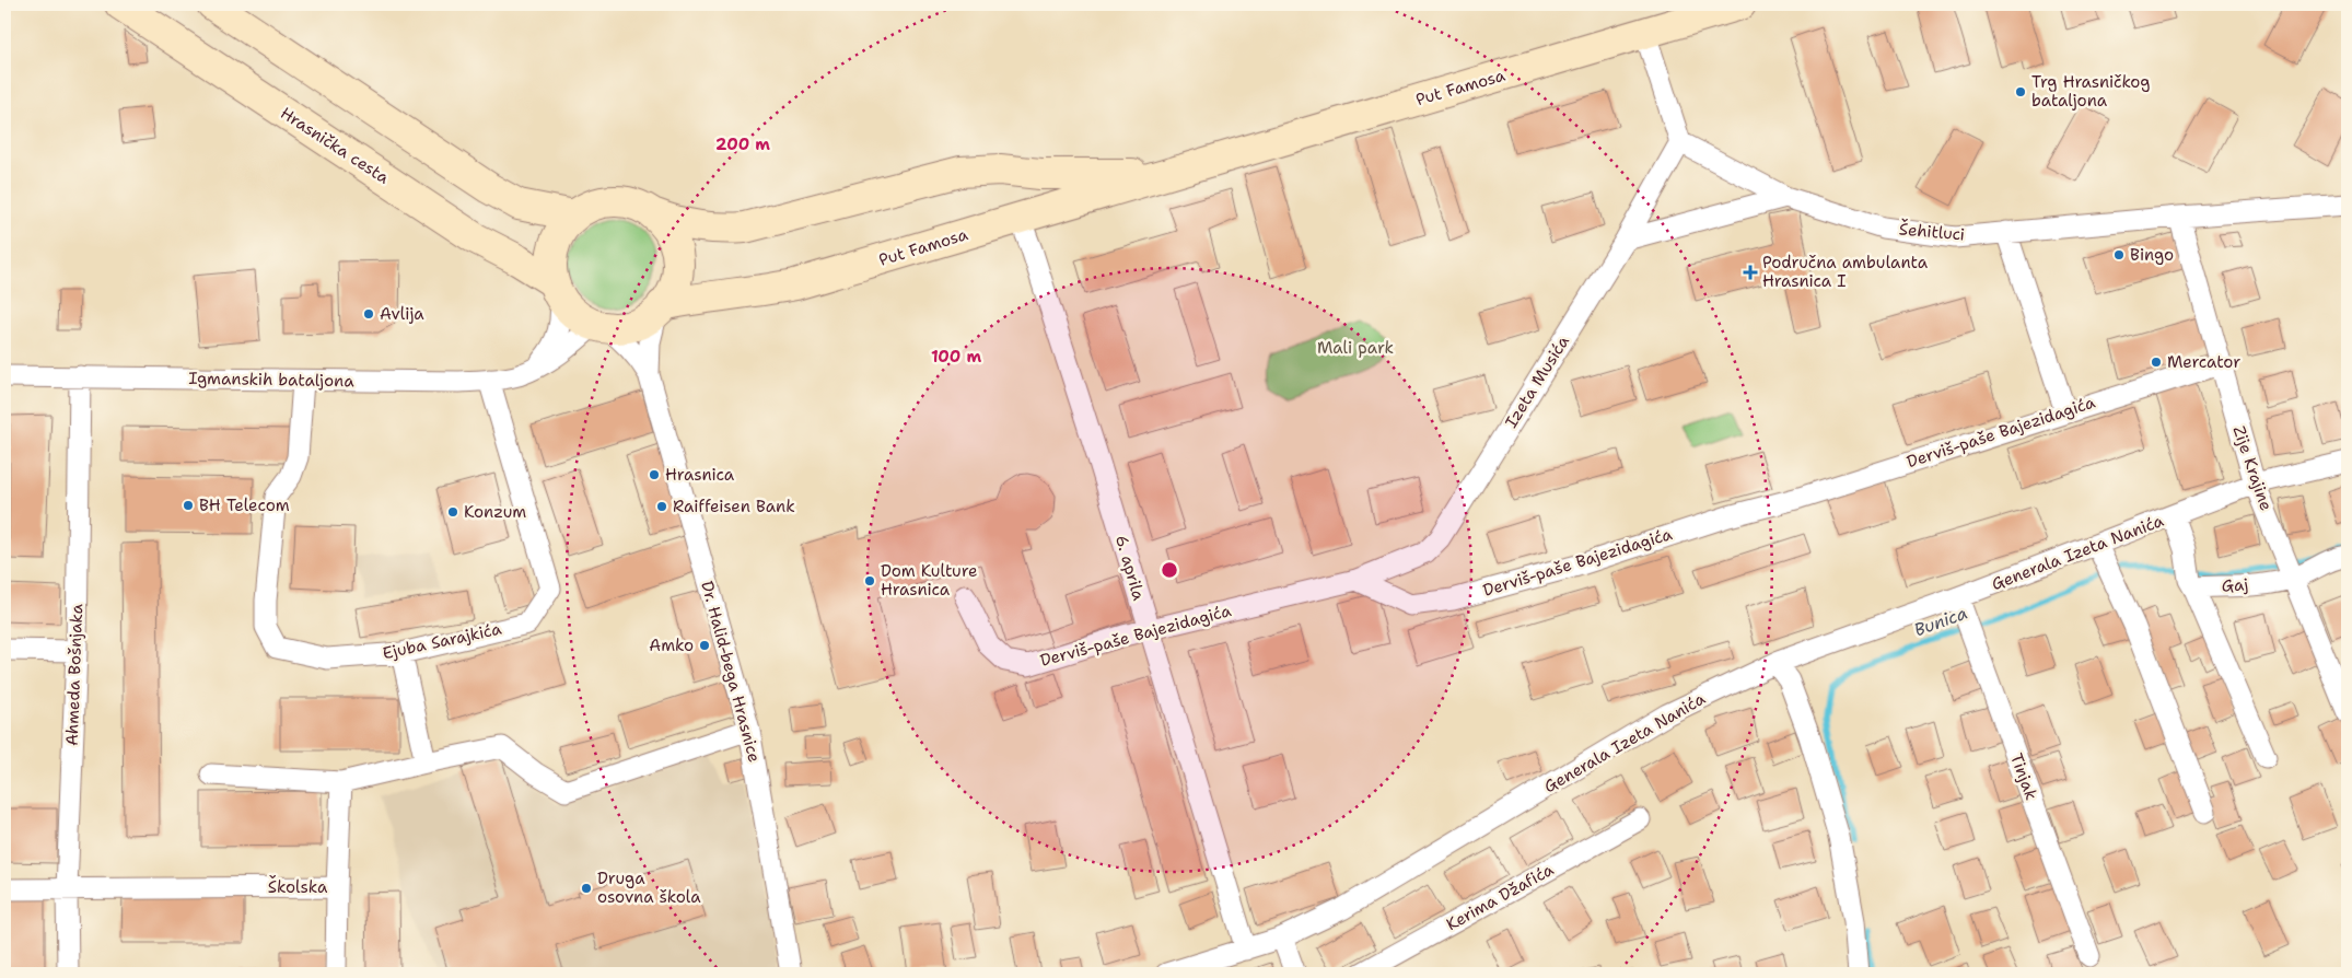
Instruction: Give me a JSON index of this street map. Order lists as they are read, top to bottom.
{
  "streets": {
    "main road": ["Put Famosa", "Hrasnička cesta"],
    "street": [
      "Šehitluci",
      "Igmanskih bataljona",
      "Izeta Musića",
      "Derviš-paše Bajezidagića",
      "Zije Krajine",
      "Generala Izeta Nanića",
      "6. aprila",
      "Gaj",
      "Ejuba Sarajkića",
      "Dr. Halid-bega Hrasnice",
      "Ahmeda Bošnjaka",
      "Tinjak",
      "Školska",
      "Kerima Džafića"
    ]
  },
  "crossings": [
    ["Put Famosa", "Hrasnička cesta"],
    ["Put Famosa", "Igmanskih bataljona"],
    ["Put Famosa", "6. aprila"],
    ["Hrasnička cesta", "Igmanskih bataljona"],
    ["Šehitluci", "Izeta Musića"],
    ["Šehitluci", "Zije Krajine"],
    ["Igmanskih bataljona", "Ejuba Sarajkića"],
    ["Igmanskih bataljona", "Ahmeda Bošnjaka"],
    ["Izeta Musića", "Derviš-paše Bajezidagića"],
    ["Derviš-paše Bajezidagića", "Zije Krajine"],
    ["Derviš-paše Bajezidagića", "6. aprila"],
    ["Zije Krajine", "Generala Izeta Nanića"],
    ["Zije Krajine", "Gaj"],
    ["Generala Izeta Nanića", "6. aprila"],
    ["Generala Izeta Nanića", "Tinjak"],
    ["Ahmeda Bošnjaka", "Školska"]
  ],
  "water": ["Bunica"],
  "parks": ["Mali park"],
  "places": {
    "other": [
      "Trg Hrasničkog bataljona",
      "Bingo",
      "Avlija",
      "Mercator",
      "Hrasnica",
      "BH Telecom",
      "Raiffeisen Bank",
      "Konzum",
      "Dom Kulture Hrasnica",
      "Amko",
      "Druga osovna škola"
    ],
    "health": ["Područna ambulanta Hrasnica I"]
  },
  "rings": ["200 m", "100 m"]
}
